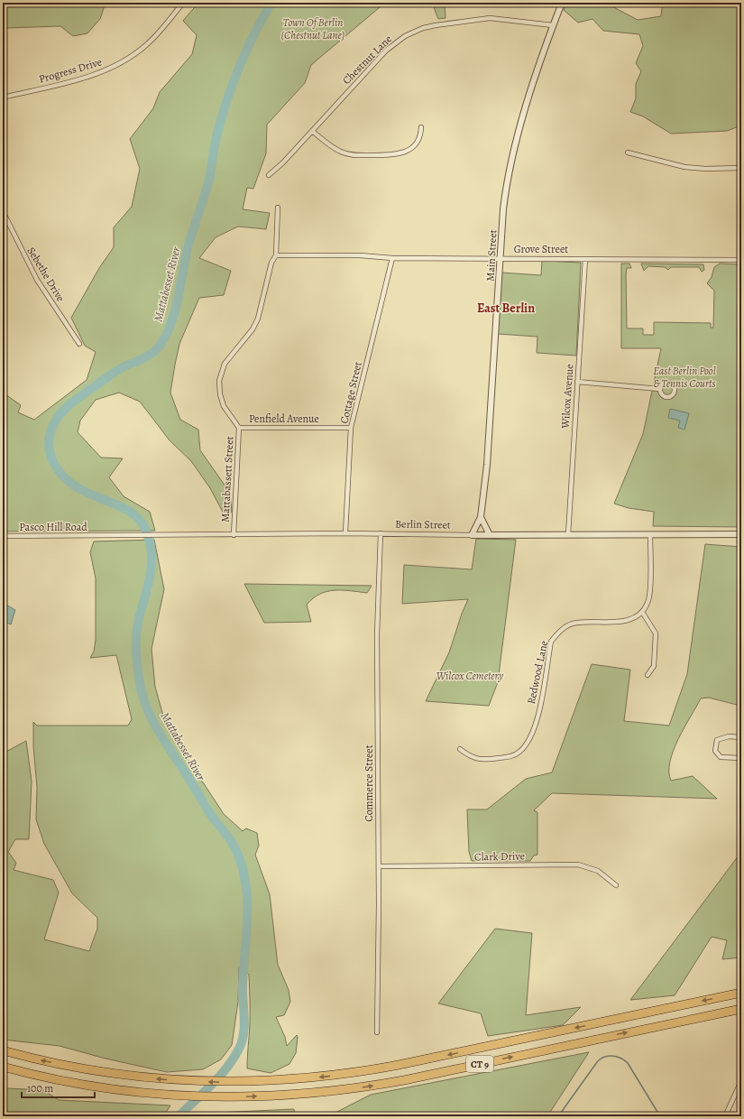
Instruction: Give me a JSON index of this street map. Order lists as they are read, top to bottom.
{
  "streets": {
    "highway": ["CT 9"],
    "street": [
      "Chestnut Lane",
      "Progress Drive",
      "Grove Street",
      "Main Street",
      "Sebethe Drive",
      "Cottage Street",
      "Wilcox Avenue",
      "Penfield Avenue",
      "Mattabassett Street",
      "Berlin Street",
      "Pasco Hill Road",
      "Redwood Lane",
      "Commerce Street",
      "Clark Drive"
    ]
  },
  "crossings": [
    ["Chestnut Lane", "Main Street"],
    ["Grove Street", "Main Street"],
    ["Grove Street", "Cottage Street"],
    ["Grove Street", "Wilcox Avenue"],
    ["Grove Street", "Mattabassett Street"],
    ["Main Street", "Berlin Street"],
    ["Cottage Street", "Penfield Avenue"],
    ["Cottage Street", "Berlin Street"],
    ["Wilcox Avenue", "Berlin Street"],
    ["Penfield Avenue", "Mattabassett Street"],
    ["Mattabassett Street", "Berlin Street"],
    ["Berlin Street", "Pasco Hill Road"],
    ["Berlin Street", "Commerce Street"],
    ["Commerce Street", "Clark Drive"]
  ],
  "districts": ["East Berlin"],
  "water": ["Mattabesset River"],
  "parks": ["Town Of Berlin (Chestnut Lane)", "East Berlin Pool & Tennis Courts", "Wilcox Cemetery"],
  "scale_bar": "100 m"
}
